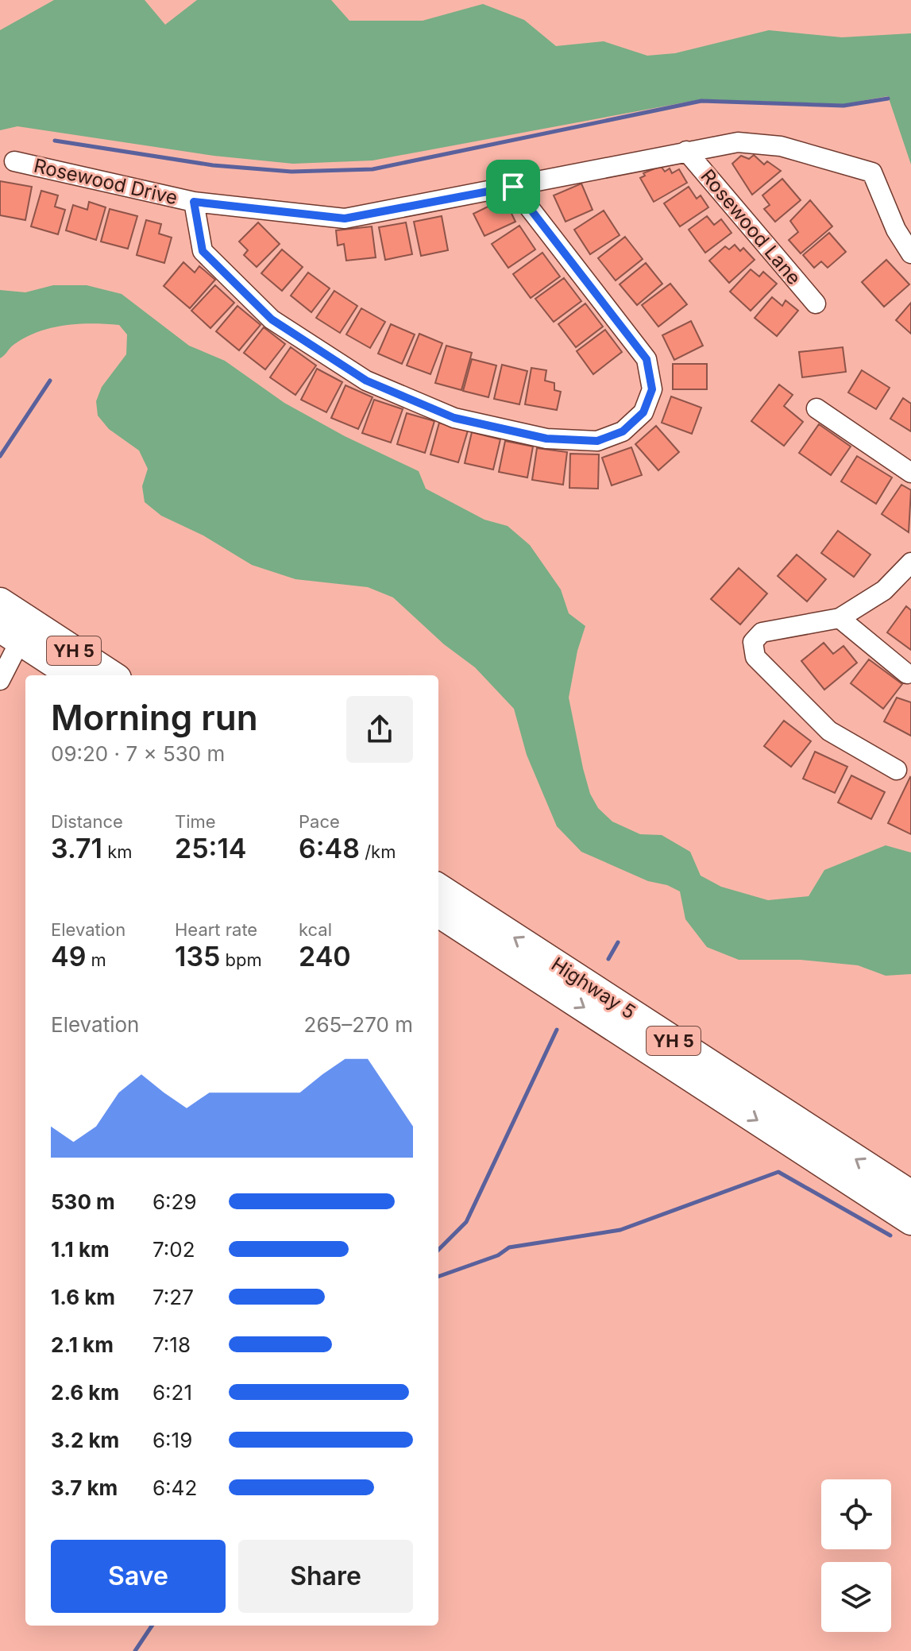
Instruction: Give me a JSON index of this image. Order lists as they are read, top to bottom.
{
  "streets": {
    "highway": ["YH 5", "Highway 5"],
    "street": ["Rosewood Drive", "Rosewood Lane"]
  },
  "crossings": [
    ["Rosewood Drive", "Rosewood Lane"]
  ],
  "page": {
    "heading": ["Morning run", "09:20 · 7 × 530 m"],
    "stats": [
      ["Distance", "3.71 km"],
      ["Time", "25:14"],
      ["Pace", "6:48 /km"],
      ["Elevation", "49 m"],
      ["Heart rate", "135 bpm"],
      ["kcal", "240"]
    ],
    "chart": ["Elevation", "265–270 m"],
    "list": [
      {
        "name": "530 m",
        "note": "6:29"
      },
      {
        "name": "1.1 km",
        "note": "7:02"
      },
      {
        "name": "1.6 km",
        "note": "7:27"
      },
      {
        "name": "2.1 km",
        "note": "7:18"
      },
      {
        "name": "2.6 km",
        "note": "6:21"
      },
      {
        "name": "3.2 km",
        "note": "6:19"
      },
      {
        "name": "3.7 km",
        "note": "6:42"
      }
    ],
    "buttons": ["Save", "Share"]
  }
}
